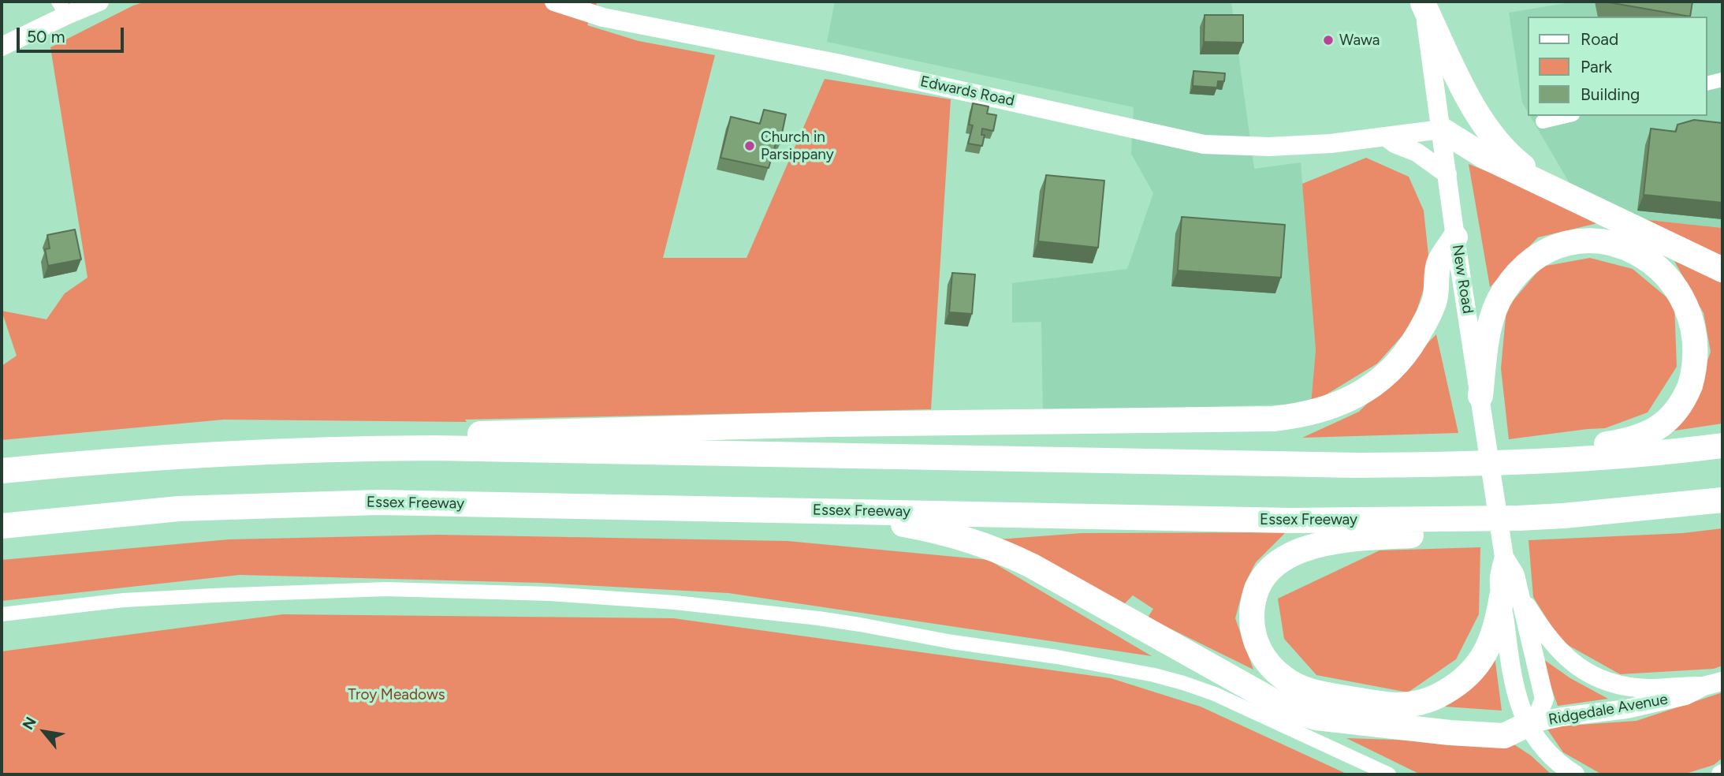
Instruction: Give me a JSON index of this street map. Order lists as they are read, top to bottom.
{
  "streets": {
    "highway": ["Essex Freeway"],
    "main road": ["Edwards Road", "New Road", "Ridgedale Avenue"]
  },
  "crossings": [
    ["Edwards Road", "New Road"],
    ["New Road", "Ridgedale Avenue"]
  ],
  "parks": ["Troy Meadows"],
  "places": ["Wawa", "Church in Parsippany"],
  "legend": ["Road", "Park", "Building"],
  "scale_bar": "50 m",
  "north": "top left"
}
